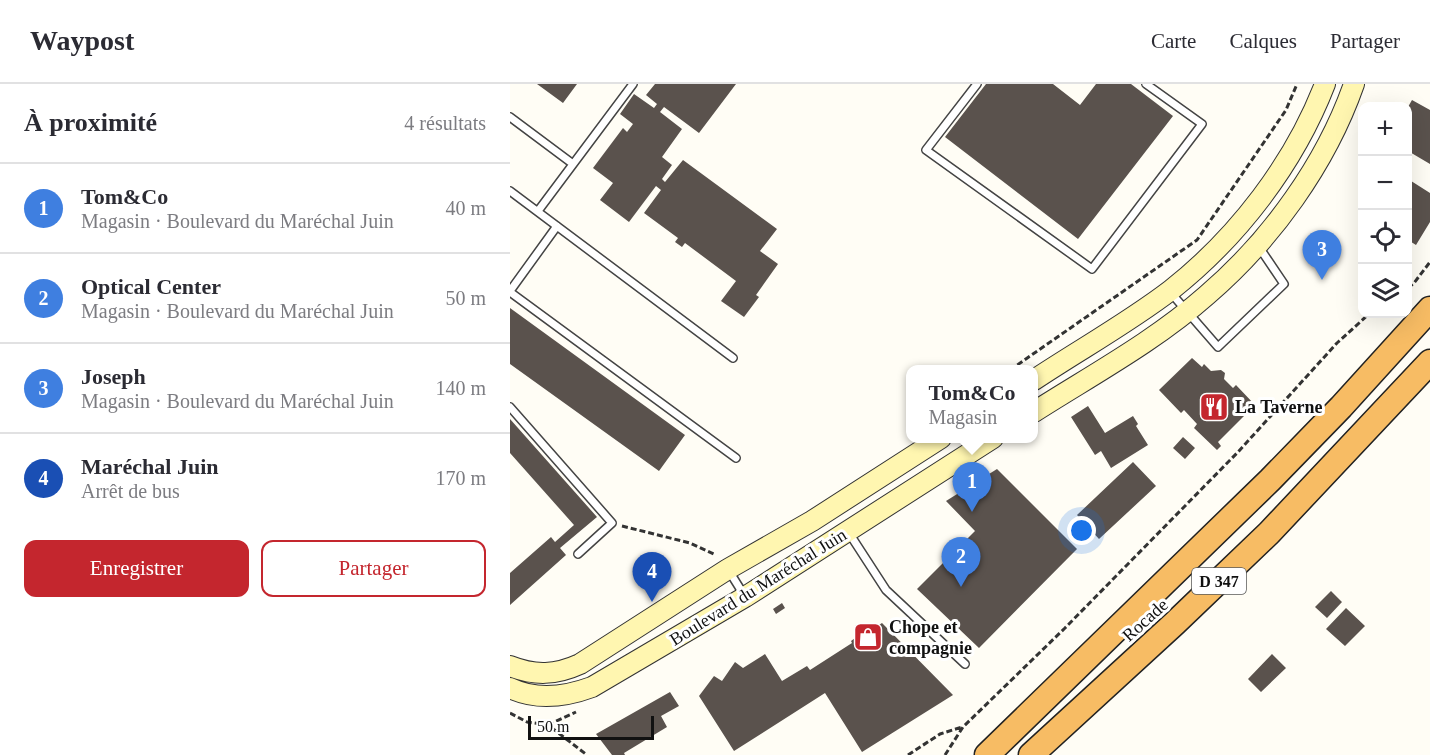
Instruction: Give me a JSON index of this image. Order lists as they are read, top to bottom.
{
  "streets": {
    "highway": ["D 347", "Rocade"],
    "main road": ["Boulevard du Maréchal Juin"]
  },
  "places": {
    "restaurant": ["La Taverne"],
    "shop": ["Chope et compagnie"]
  },
  "scale_bar": "50 m",
  "page": {
    "header": "Waypost",
    "nav": ["Carte", "Calques", "Partager"],
    "heading": ["À proximité", "4 résultats"],
    "map_buttons": ["+", "−"],
    "list": [
      {
        "mark": "1",
        "name": "Tom&Co",
        "note": "Magasin · Boulevard du Maréchal Juin",
        "value": "40 m"
      },
      {
        "mark": "2",
        "name": "Optical Center",
        "note": "Magasin · Boulevard du Maréchal Juin",
        "value": "50 m"
      },
      {
        "mark": "3",
        "name": "Joseph",
        "note": "Magasin · Boulevard du Maréchal Juin",
        "value": "140 m"
      },
      {
        "mark": "4",
        "name": "Maréchal Juin",
        "note": "Arrêt de bus",
        "value": "170 m"
      }
    ],
    "pins": [
      "3",
      "1",
      "2",
      "4"
    ],
    "popup": ["Tom&Co", "Magasin"],
    "buttons": ["Enregistrer", "Partager"],
    "scale": "50 m"
  }
}
